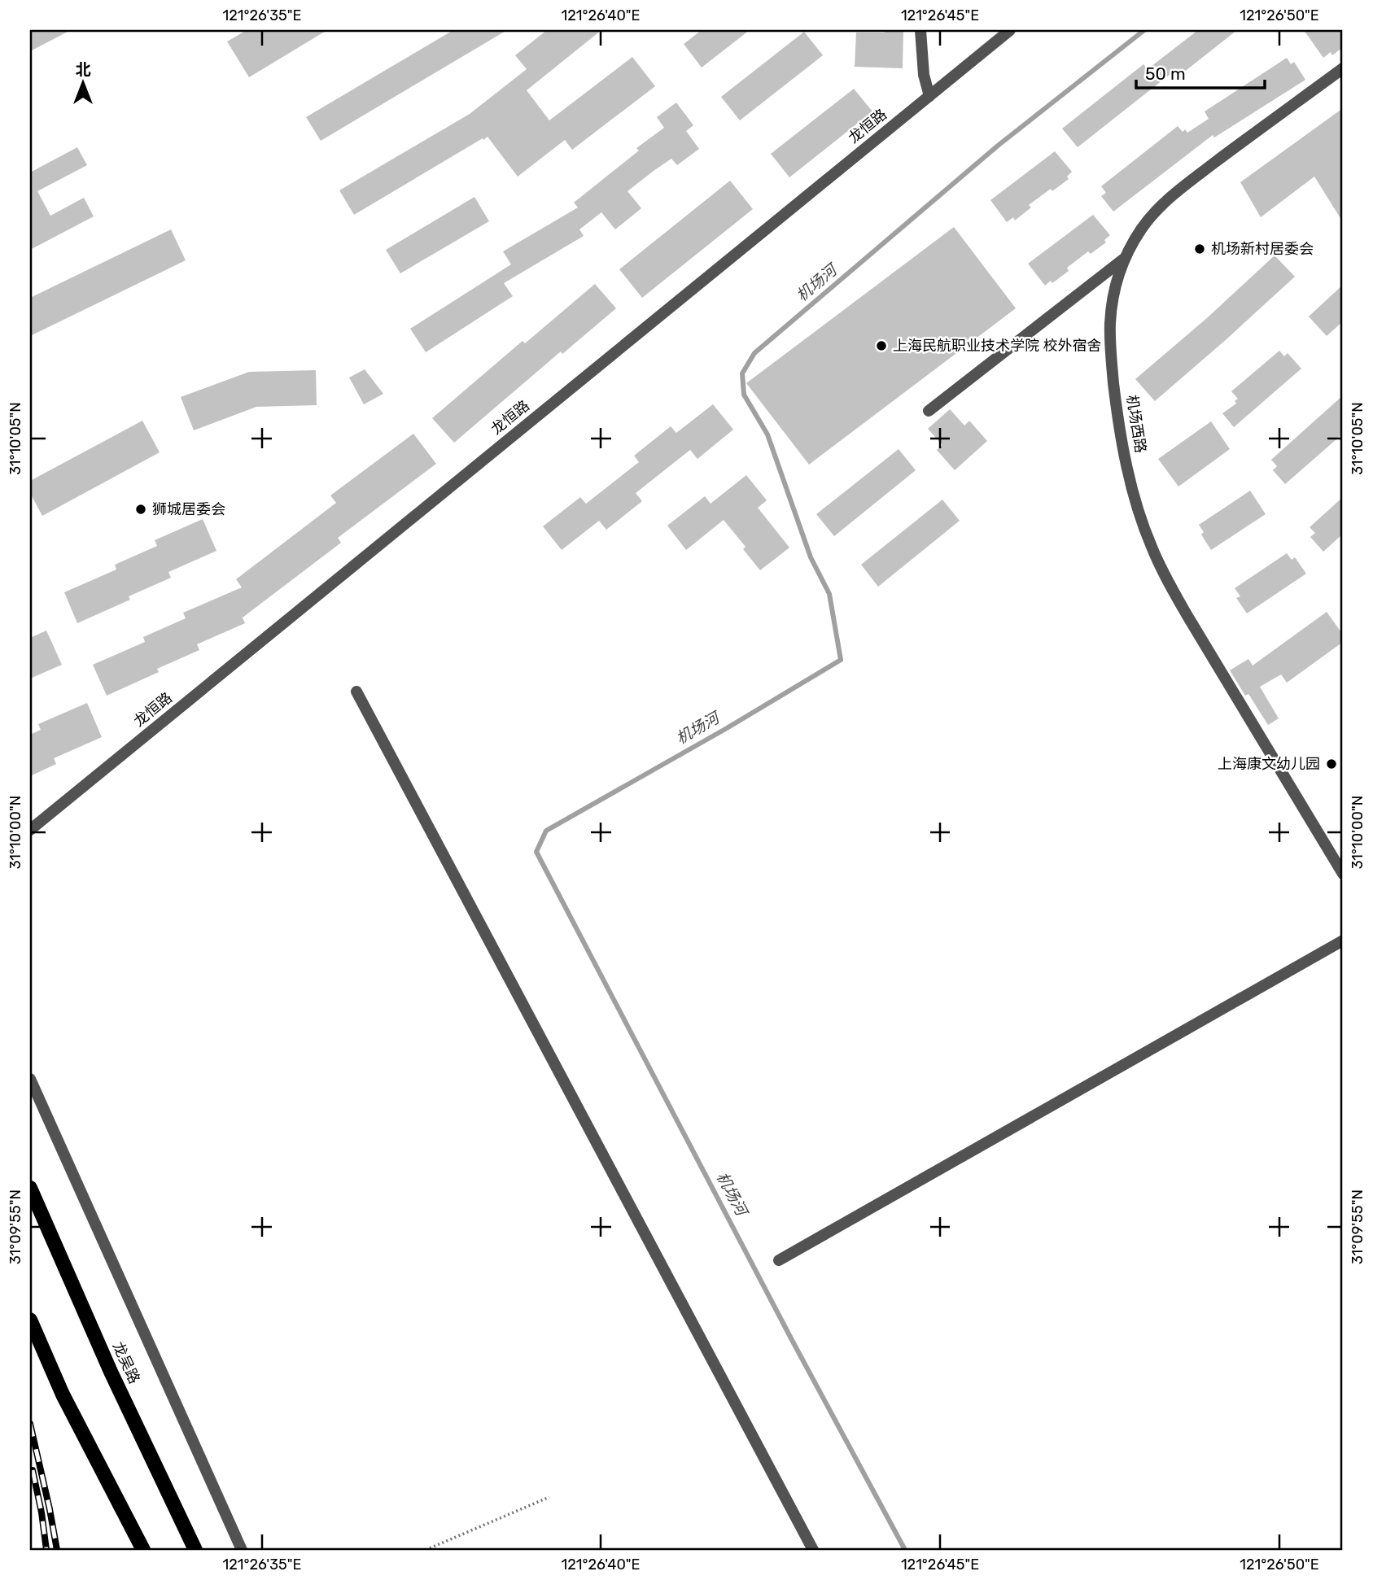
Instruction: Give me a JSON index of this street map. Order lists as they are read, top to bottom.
{
  "streets": {
    "main road": ["龙吴路"],
    "street": ["龙恒路", "机场西路"]
  },
  "water": ["机场河"],
  "places": [
    "机场新村居委会",
    "上海民航职业技术学院 校外宿舍",
    "狮城居委会",
    "上海康文幼儿园"
  ],
  "scale_bar": "50 m",
  "north": "top",
  "coordinates": [
    "121°26'35\"E",
    "121°26'40\"E",
    "121°26'45\"E",
    "121°26'50\"E",
    "31°10'05\"N",
    "31°10'00\"N",
    "31°09'55\"N"
  ]
}
